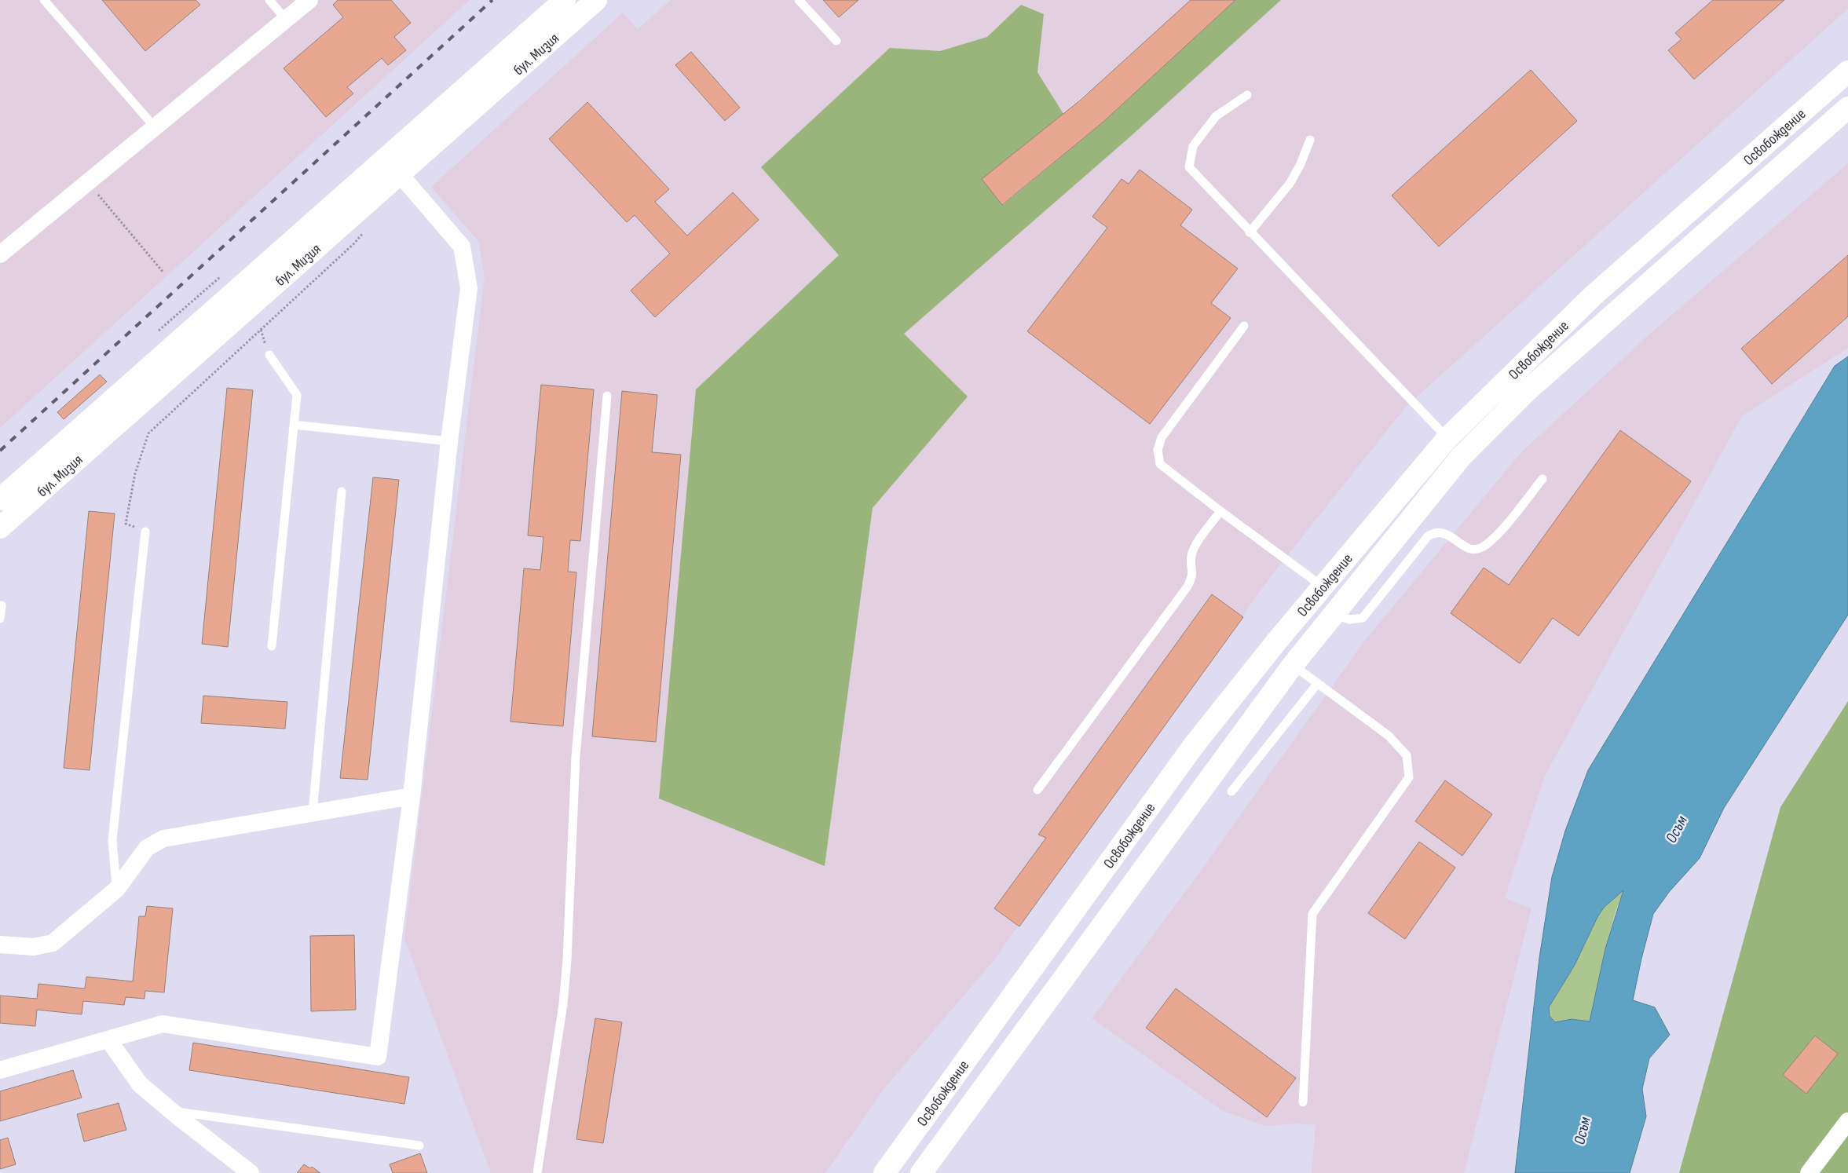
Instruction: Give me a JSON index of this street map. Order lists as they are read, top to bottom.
{
  "streets": {
    "street": ["бул. Мизия", "Освобождение"]
  },
  "water": ["Осъм"]
}
